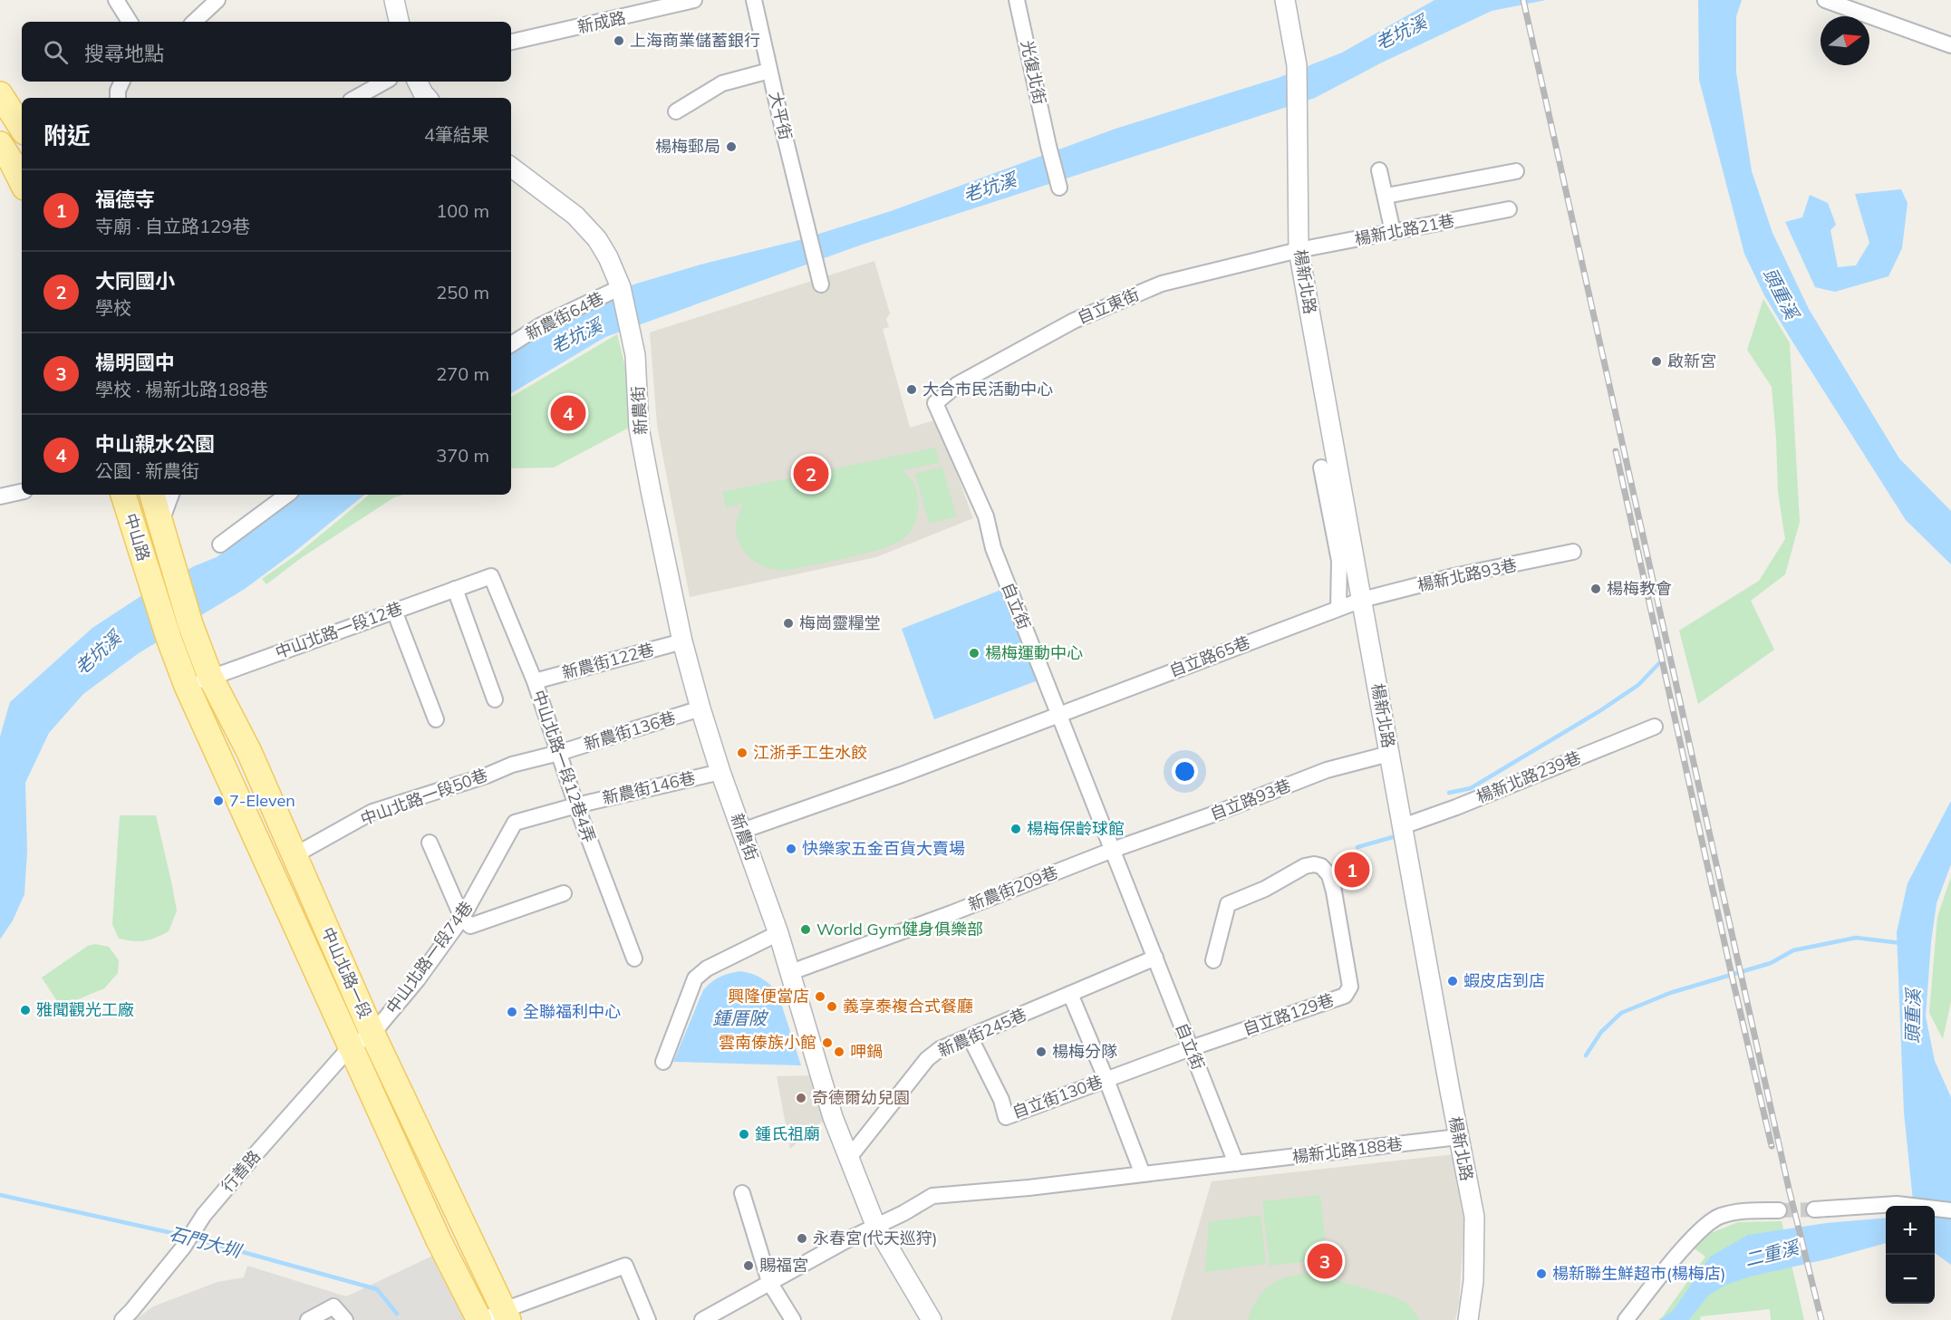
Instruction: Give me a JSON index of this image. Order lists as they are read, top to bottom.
{
  "streets": {
    "main road": ["中山路", "中山北路一段"],
    "street": [
      "新成路",
      "光復北街",
      "大平街",
      "楊新北路21巷",
      "楊新北路",
      "自立東街",
      "新農街64巷",
      "新農街",
      "楊新北路93巷",
      "自立街",
      "中山北路一段12巷",
      "自立路65巷",
      "新農街122巷",
      "新農街136巷",
      "中山北路一段12巷4弄",
      "楊新北路239巷",
      "新農街146巷",
      "中山北路一段50巷",
      "自立路93巷",
      "新農街209巷",
      "中山北路一段74巷",
      "自立路129巷",
      "新農街245巷",
      "自立街130巷",
      "楊新北路188巷",
      "行善路"
    ]
  },
  "crossings": [
    ["楊新北路21巷", "楊新北路"],
    ["楊新北路21巷", "自立東街"],
    ["楊新北路", "自立東街"],
    ["楊新北路", "楊新北路93巷"],
    ["楊新北路", "自立路65巷"],
    ["楊新北路", "楊新北路239巷"],
    ["楊新北路", "自立路93巷"],
    ["楊新北路", "楊新北路188巷"],
    ["自立東街", "自立街"],
    ["新農街64巷", "新農街"],
    ["新農街", "自立路65巷"],
    ["新農街", "新農街122巷"],
    ["新農街", "新農街136巷"],
    ["新農街", "新農街146巷"],
    ["新農街", "新農街209巷"],
    ["新農街", "新農街245巷"],
    ["中山路", "中山北路一段"],
    ["楊新北路93巷", "自立路65巷"],
    ["自立街", "自立路65巷"],
    ["自立街", "自立路93巷"],
    ["自立街", "新農街209巷"],
    ["自立街", "自立路129巷"],
    ["自立街", "新農街245巷"],
    ["自立街", "自立街130巷"],
    ["自立街", "楊新北路188巷"],
    ["中山北路一段12巷", "中山北路一段12巷4弄"],
    ["中山北路一段12巷", "中山北路一段"],
    ["新農街122巷", "中山北路一段12巷4弄"],
    ["新農街136巷", "中山北路一段12巷4弄"],
    ["新農街136巷", "中山北路一段50巷"],
    ["中山北路一段12巷4弄", "新農街146巷"],
    ["中山北路一段12巷4弄", "中山北路一段50巷"],
    ["新農街146巷", "中山北路一段74巷"],
    ["中山北路一段50巷", "中山北路一段"],
    ["自立路93巷", "新農街209巷"],
    ["中山北路一段74巷", "中山北路一段"],
    ["中山北路一段74巷", "行善路"],
    ["中山北路一段", "行善路"],
    ["自立路129巷", "自立街130巷"],
    ["新農街245巷", "自立街130巷"]
  ],
  "water": [
    "老坑溪",
    "頭重溪",
    "鍾厝陂",
    "石門大圳",
    "二重溪"
  ],
  "places": [
    "上海商業儲蓄銀行",
    "楊梅郵局",
    "啟新宮",
    "大合市民活動中心",
    "楊梅教會",
    "梅崗靈糧堂",
    "楊梅運動中心",
    "江浙手工生水餃",
    "7-Eleven",
    "楊梅保齡球館",
    "快樂家五金百貨大賣場",
    "World Gym健身俱樂部",
    "蝦皮店到店",
    "興隆便當店",
    "義享泰複合式餐廳",
    "雅聞觀光工廠",
    "全聯福利中心",
    "雲南傣族小館",
    "呷鍋",
    "楊梅分隊",
    "奇德爾幼兒園",
    "鍾氏祖廟",
    "永春宮(代天巡狩)",
    "賜福宮",
    "楊新聯生鮮超市(楊梅店)"
  ],
  "north": "right",
  "page": {
    "search": "搜尋地點",
    "heading": ["附近", "4筆結果"],
    "list": [
      {
        "mark": "1",
        "name": "福德寺",
        "note": "寺廟 · 自立路129巷",
        "value": "100 m"
      },
      {
        "mark": "2",
        "name": "大同國小",
        "note": "學校",
        "value": "250 m"
      },
      {
        "mark": "3",
        "name": "楊明國中",
        "note": "學校 · 楊新北路188巷",
        "value": "270 m"
      },
      {
        "mark": "4",
        "name": "中山親水公園",
        "note": "公園 · 新農街",
        "value": "370 m"
      }
    ],
    "pins": [
      "4",
      "2",
      "1",
      "3"
    ],
    "map_buttons": ["+", "−"]
  }
}
